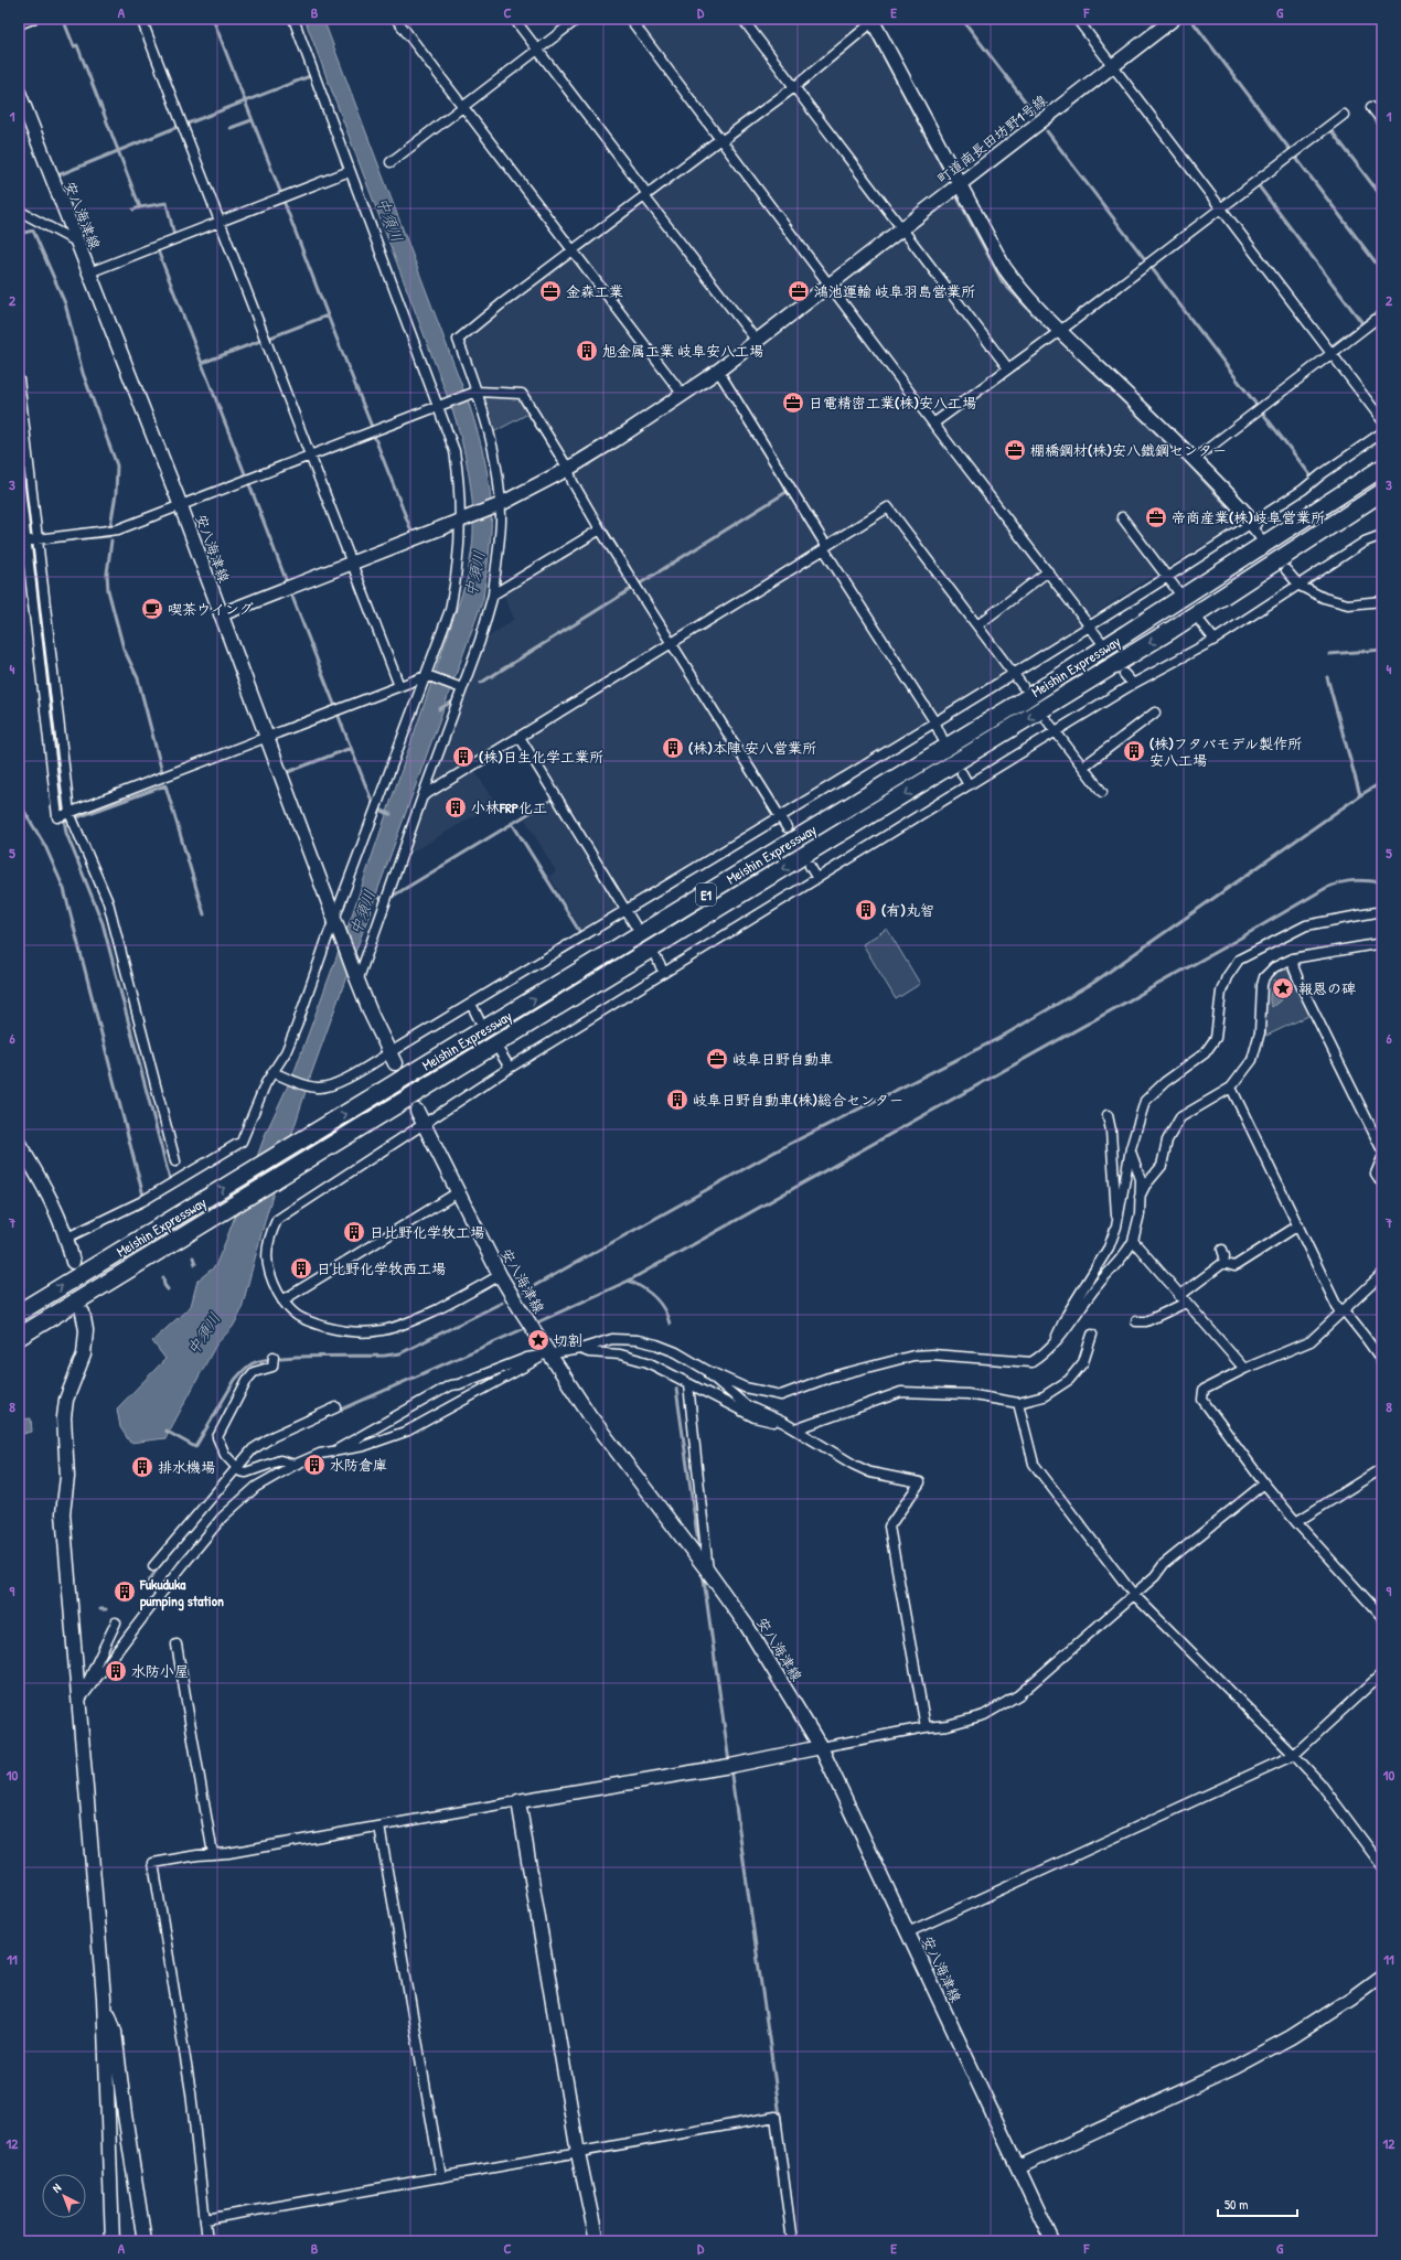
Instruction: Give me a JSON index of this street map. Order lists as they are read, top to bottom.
{
  "streets": {
    "highway": ["Meishin Expressway", "E1"],
    "street": ["町道南長田坊野1号線", "安八海津線"]
  },
  "crossings": [
    ["町道南長田坊野1号線", "安八海津線"]
  ],
  "water": ["中須川"],
  "places": {
    "office": [
      "金森工業",
      "鴻池運輸 岐阜羽島営業所",
      "日電精密工業(株)安八工場",
      "棚橋鋼材(株)安八鐵鋼センター",
      "帝商産業(株)岐阜営業所",
      "岐阜日野自動車"
    ],
    "building": [
      "旭金属工業 岐阜安八工場",
      "(株)本陣 安八営業所",
      "(株)フタバモデル製作所 安八工場",
      "(株)日生化学工業所",
      "小林FRP化工",
      "(有)丸智",
      "岐阜日野自動車(株)総合センター",
      "日比野化学牧工場",
      "日比野化学牧西工場",
      "水防倉庫",
      "排水機場",
      "Fukuduka pumping station",
      "水防小屋"
    ],
    "cafe": ["喫茶ウイング"],
    "place": ["報恩の碑", "切割"]
  },
  "scale_bar": "50 m",
  "north": "top left",
  "grid": {
    "columns": [
      "A",
      "B",
      "C",
      "D",
      "E",
      "F",
      "G"
    ],
    "rows": [
      "1",
      "2",
      "3",
      "4",
      "5",
      "6",
      "7",
      "8",
      "9",
      "10",
      "11",
      "12"
    ]
  }
}
